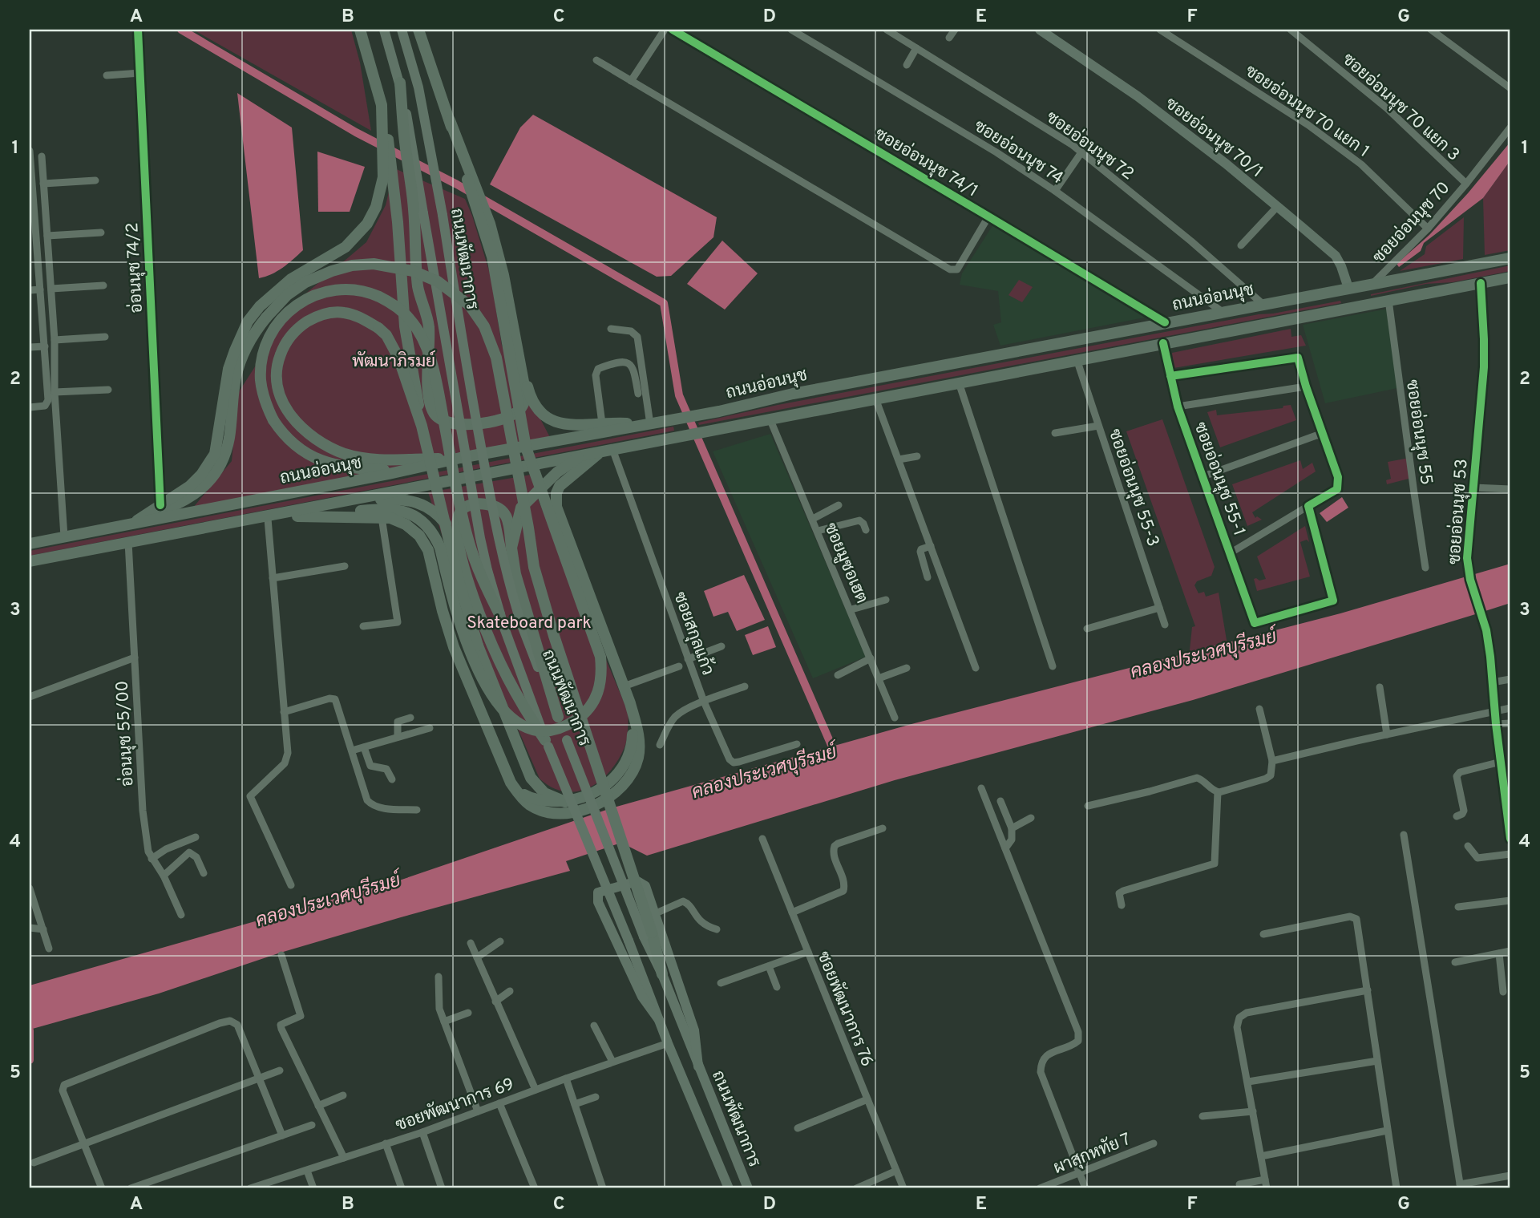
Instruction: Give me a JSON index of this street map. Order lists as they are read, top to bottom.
{
  "streets": {
    "main road": ["ซอยอ่อนนุช 70/1", "ถนนพัฒนาการ", "ถนนอ่อนนุช"],
    "street": [
      "ซอยอ่อนนุช 70 แยก 3",
      "ซอยอ่อนนุช 70 แยก 1",
      "ซอยอ่อนนุช 72",
      "ซอยอ่อนนุช 74",
      "ซอยอ่อนนุช 74/1",
      "ซอยอ่อนนุช 70",
      "อ่อนนุช 74/2",
      "ซอยอ่อนนุช 55",
      "ซอยอ่อนนุช 55-1",
      "ซอยอ่อนนุช 55-3",
      "ซอยอ่อนนุช 53",
      "ซอยมูซอเฮต",
      "ซอยสกุลแก้ว",
      "อ่อนนุช 55/00",
      "ซอยพัฒนาการ 76",
      "ซอยพัฒนาการ 69",
      "ผาสุกหทัย 7"
    ]
  },
  "crossings": [
    ["ซอยอ่อนนุช 70 แยก 3", "ซอยอ่อนนุช 70"],
    ["ซอยอ่อนนุช 70 แยก 1", "ซอยอ่อนนุช 70"],
    ["ซอยอ่อนนุช 70/1", "ถนนอ่อนนุช"],
    ["ซอยอ่อนนุช 72", "ถนนอ่อนนุช"],
    ["ซอยอ่อนนุช 74", "ถนนอ่อนนุช"],
    ["ซอยอ่อนนุช 74/1", "ถนนอ่อนนุช"],
    ["ซอยอ่อนนุช 70", "ถนนอ่อนนุช"],
    ["ถนนพัฒนาการ", "ซอยพัฒนาการ 69"],
    ["ถนนอ่อนนุช", "ซอยอ่อนนุช 55"],
    ["ถนนอ่อนนุช", "ซอยอ่อนนุช 55-1"],
    ["ถนนอ่อนนุช", "ซอยอ่อนนุช 55-3"],
    ["ถนนอ่อนนุช", "ซอยอ่อนนุช 53"],
    ["ถนนอ่อนนุช", "ซอยมูซอเฮต"],
    ["ถนนอ่อนนุช", "ซอยสกุลแก้ว"],
    ["ถนนอ่อนนุช", "อ่อนนุช 55/00"]
  ],
  "water": ["คลองประเวศบุรีรมย์"],
  "parks": ["พัฒนาภิรมย์", "Skateboard park"],
  "grid": {
    "columns": [
      "A",
      "B",
      "C",
      "D",
      "E",
      "F",
      "G"
    ],
    "rows": [
      "1",
      "2",
      "3",
      "4",
      "5"
    ]
  }
}
